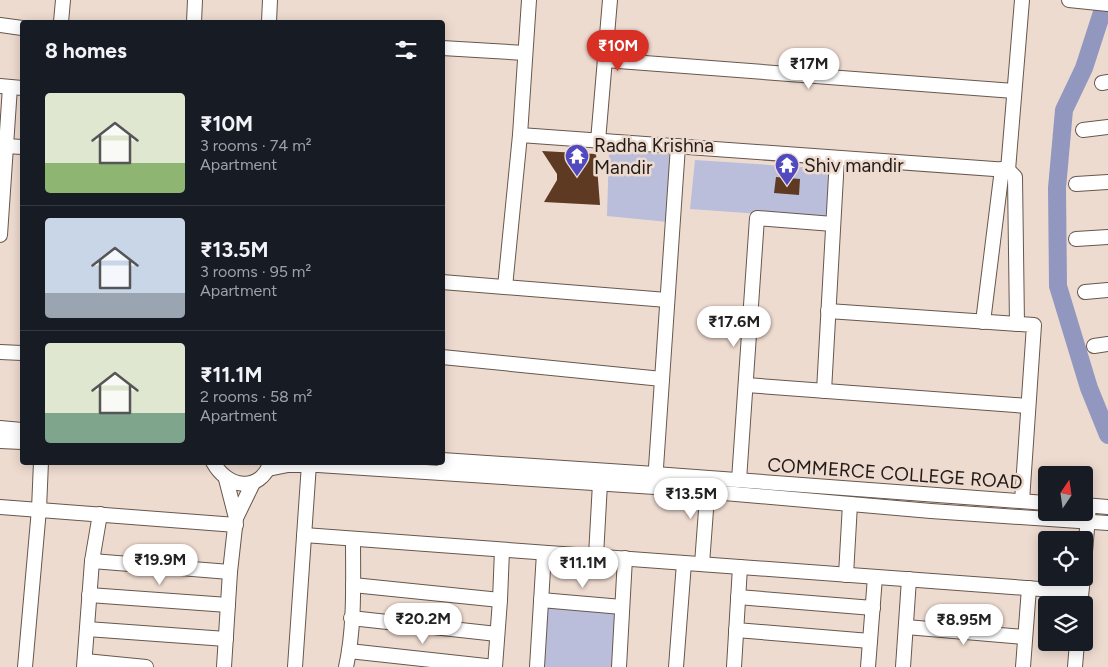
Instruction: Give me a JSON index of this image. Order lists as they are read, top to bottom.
{
  "streets": {
    "street": ["COMMERCE COLLEGE ROAD"]
  },
  "places": {
    "temple": ["Radha Krishna Mandir", "Shiv mandir"]
  },
  "north": "top",
  "page": {
    "heading": "8 homes",
    "price": [
      "₹10M",
      "₹17M",
      "₹17.6M",
      "₹13.5M",
      "₹19.9M",
      "₹11.1M",
      "₹20.2M",
      "₹8.95M"
    ],
    "list": [
      {
        "name": "₹10M",
        "note": "3 rooms · 74 m² · Apartment"
      },
      {
        "name": "₹13.5M",
        "note": "3 rooms · 95 m² · Apartment"
      },
      {
        "name": "₹11.1M",
        "note": "2 rooms · 58 m² · Apartment"
      }
    ]
  }
}
